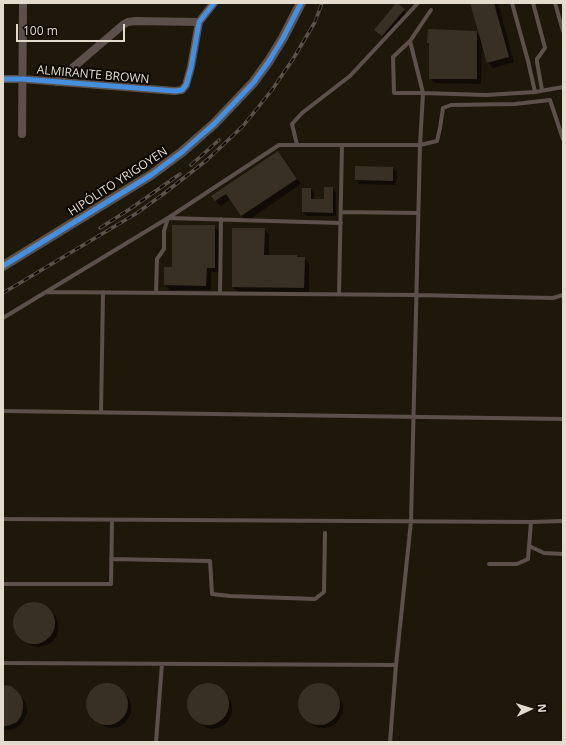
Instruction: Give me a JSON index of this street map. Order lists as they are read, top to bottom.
{
  "streets": {
    "street": ["ALMIRANTE BROWN", "HIPÓLITO YRIGOYEN"]
  },
  "scale_bar": "100 m",
  "north": "right"
}
